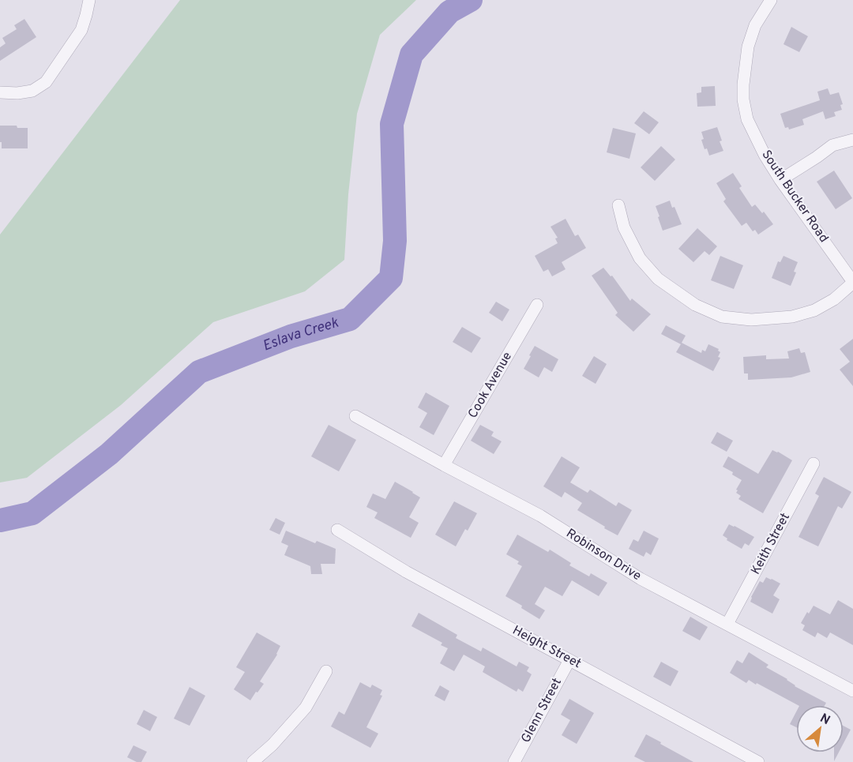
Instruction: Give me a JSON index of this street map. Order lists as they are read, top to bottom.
{
  "streets": {
    "street": [
      "South Bucker Road",
      "Cook Avenue",
      "Keith Street",
      "Robinson Drive",
      "Height Street",
      "Glenn Street"
    ]
  },
  "crossings": [
    ["Cook Avenue", "Robinson Drive"],
    ["Keith Street", "Robinson Drive"],
    ["Height Street", "Glenn Street"]
  ],
  "water": ["Eslava Creek"],
  "north": "top right"
}
